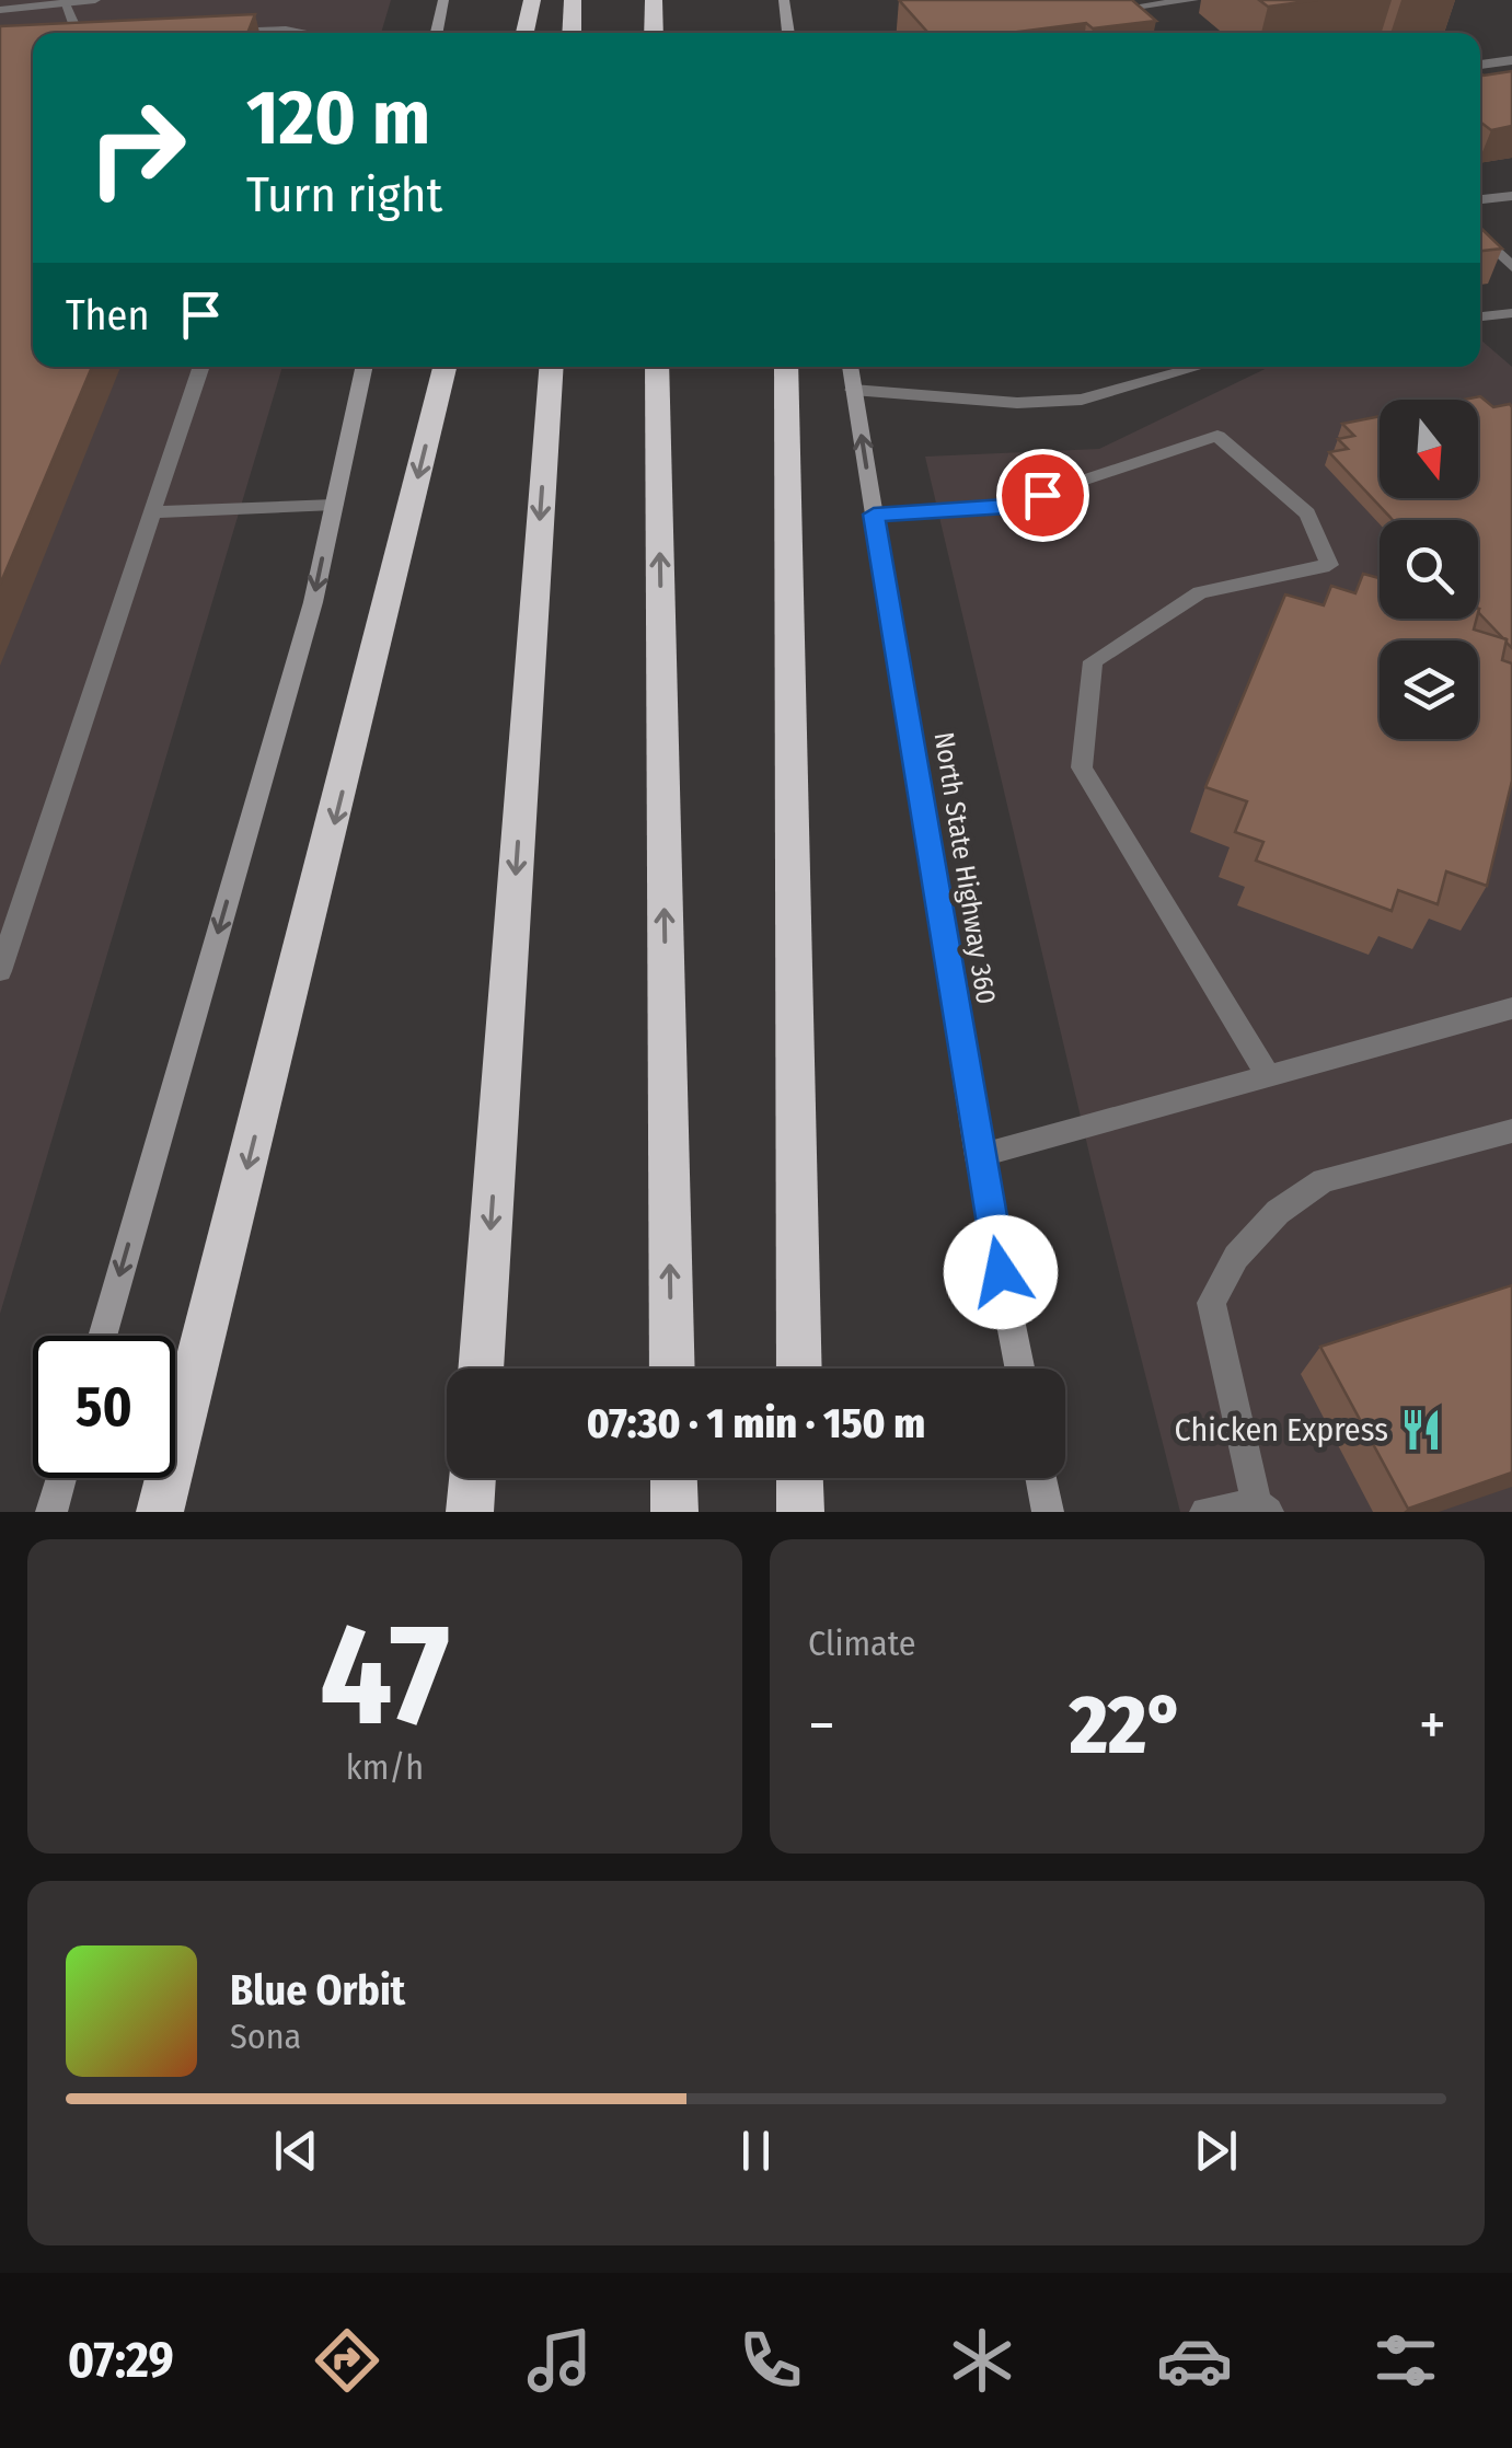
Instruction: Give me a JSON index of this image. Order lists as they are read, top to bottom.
{
  "streets": {
    "main road": ["North State Highway 360"]
  },
  "places": {
    "restaurant": ["Chicken Express"]
  },
  "north": "bottom",
  "page": {
    "turn": ["120 m", "Turn right"],
    "then": "Then",
    "limit": "50",
    "trip": "07:30 · 1 min · 150 m",
    "tile": [
      ["47", "km/h"],
      "Climate"
    ],
    "heat": ["−", "22°", "+"],
    "song": ["Blue Orbit", "Sona"],
    "tabs": "07:29"
  }
}
